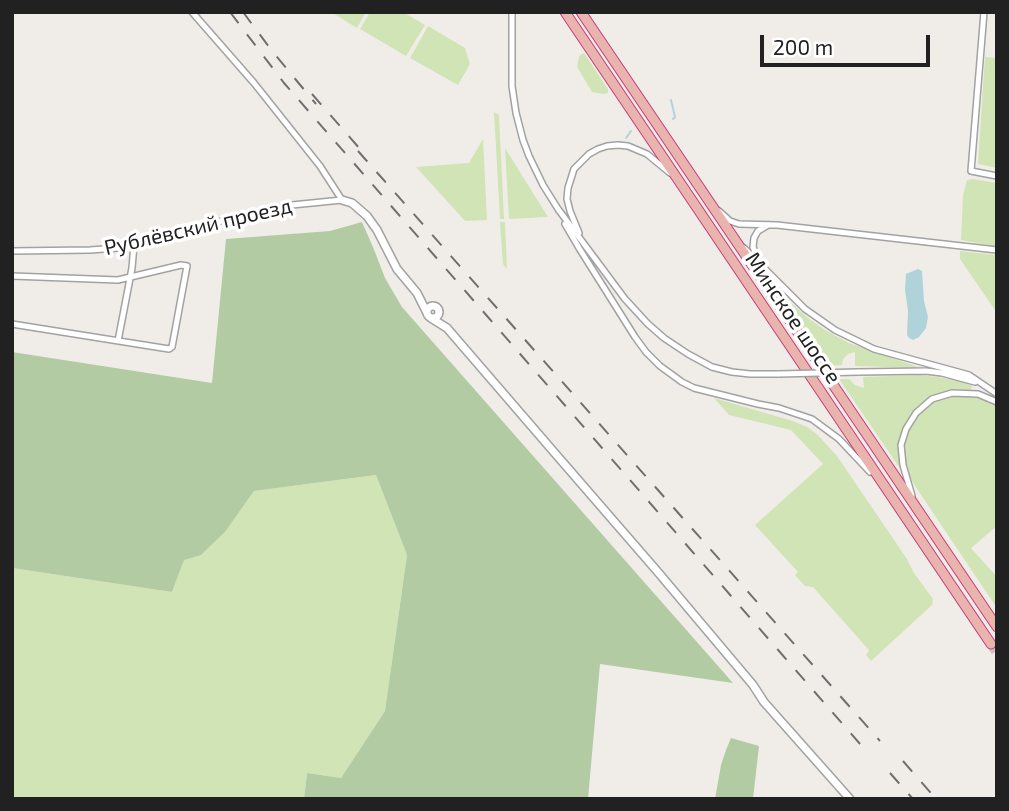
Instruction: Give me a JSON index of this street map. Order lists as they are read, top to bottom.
{
  "streets": {
    "highway": ["Минское шоссе"],
    "street": ["Рублёвский проезд"]
  },
  "scale_bar": "200 m"
}
